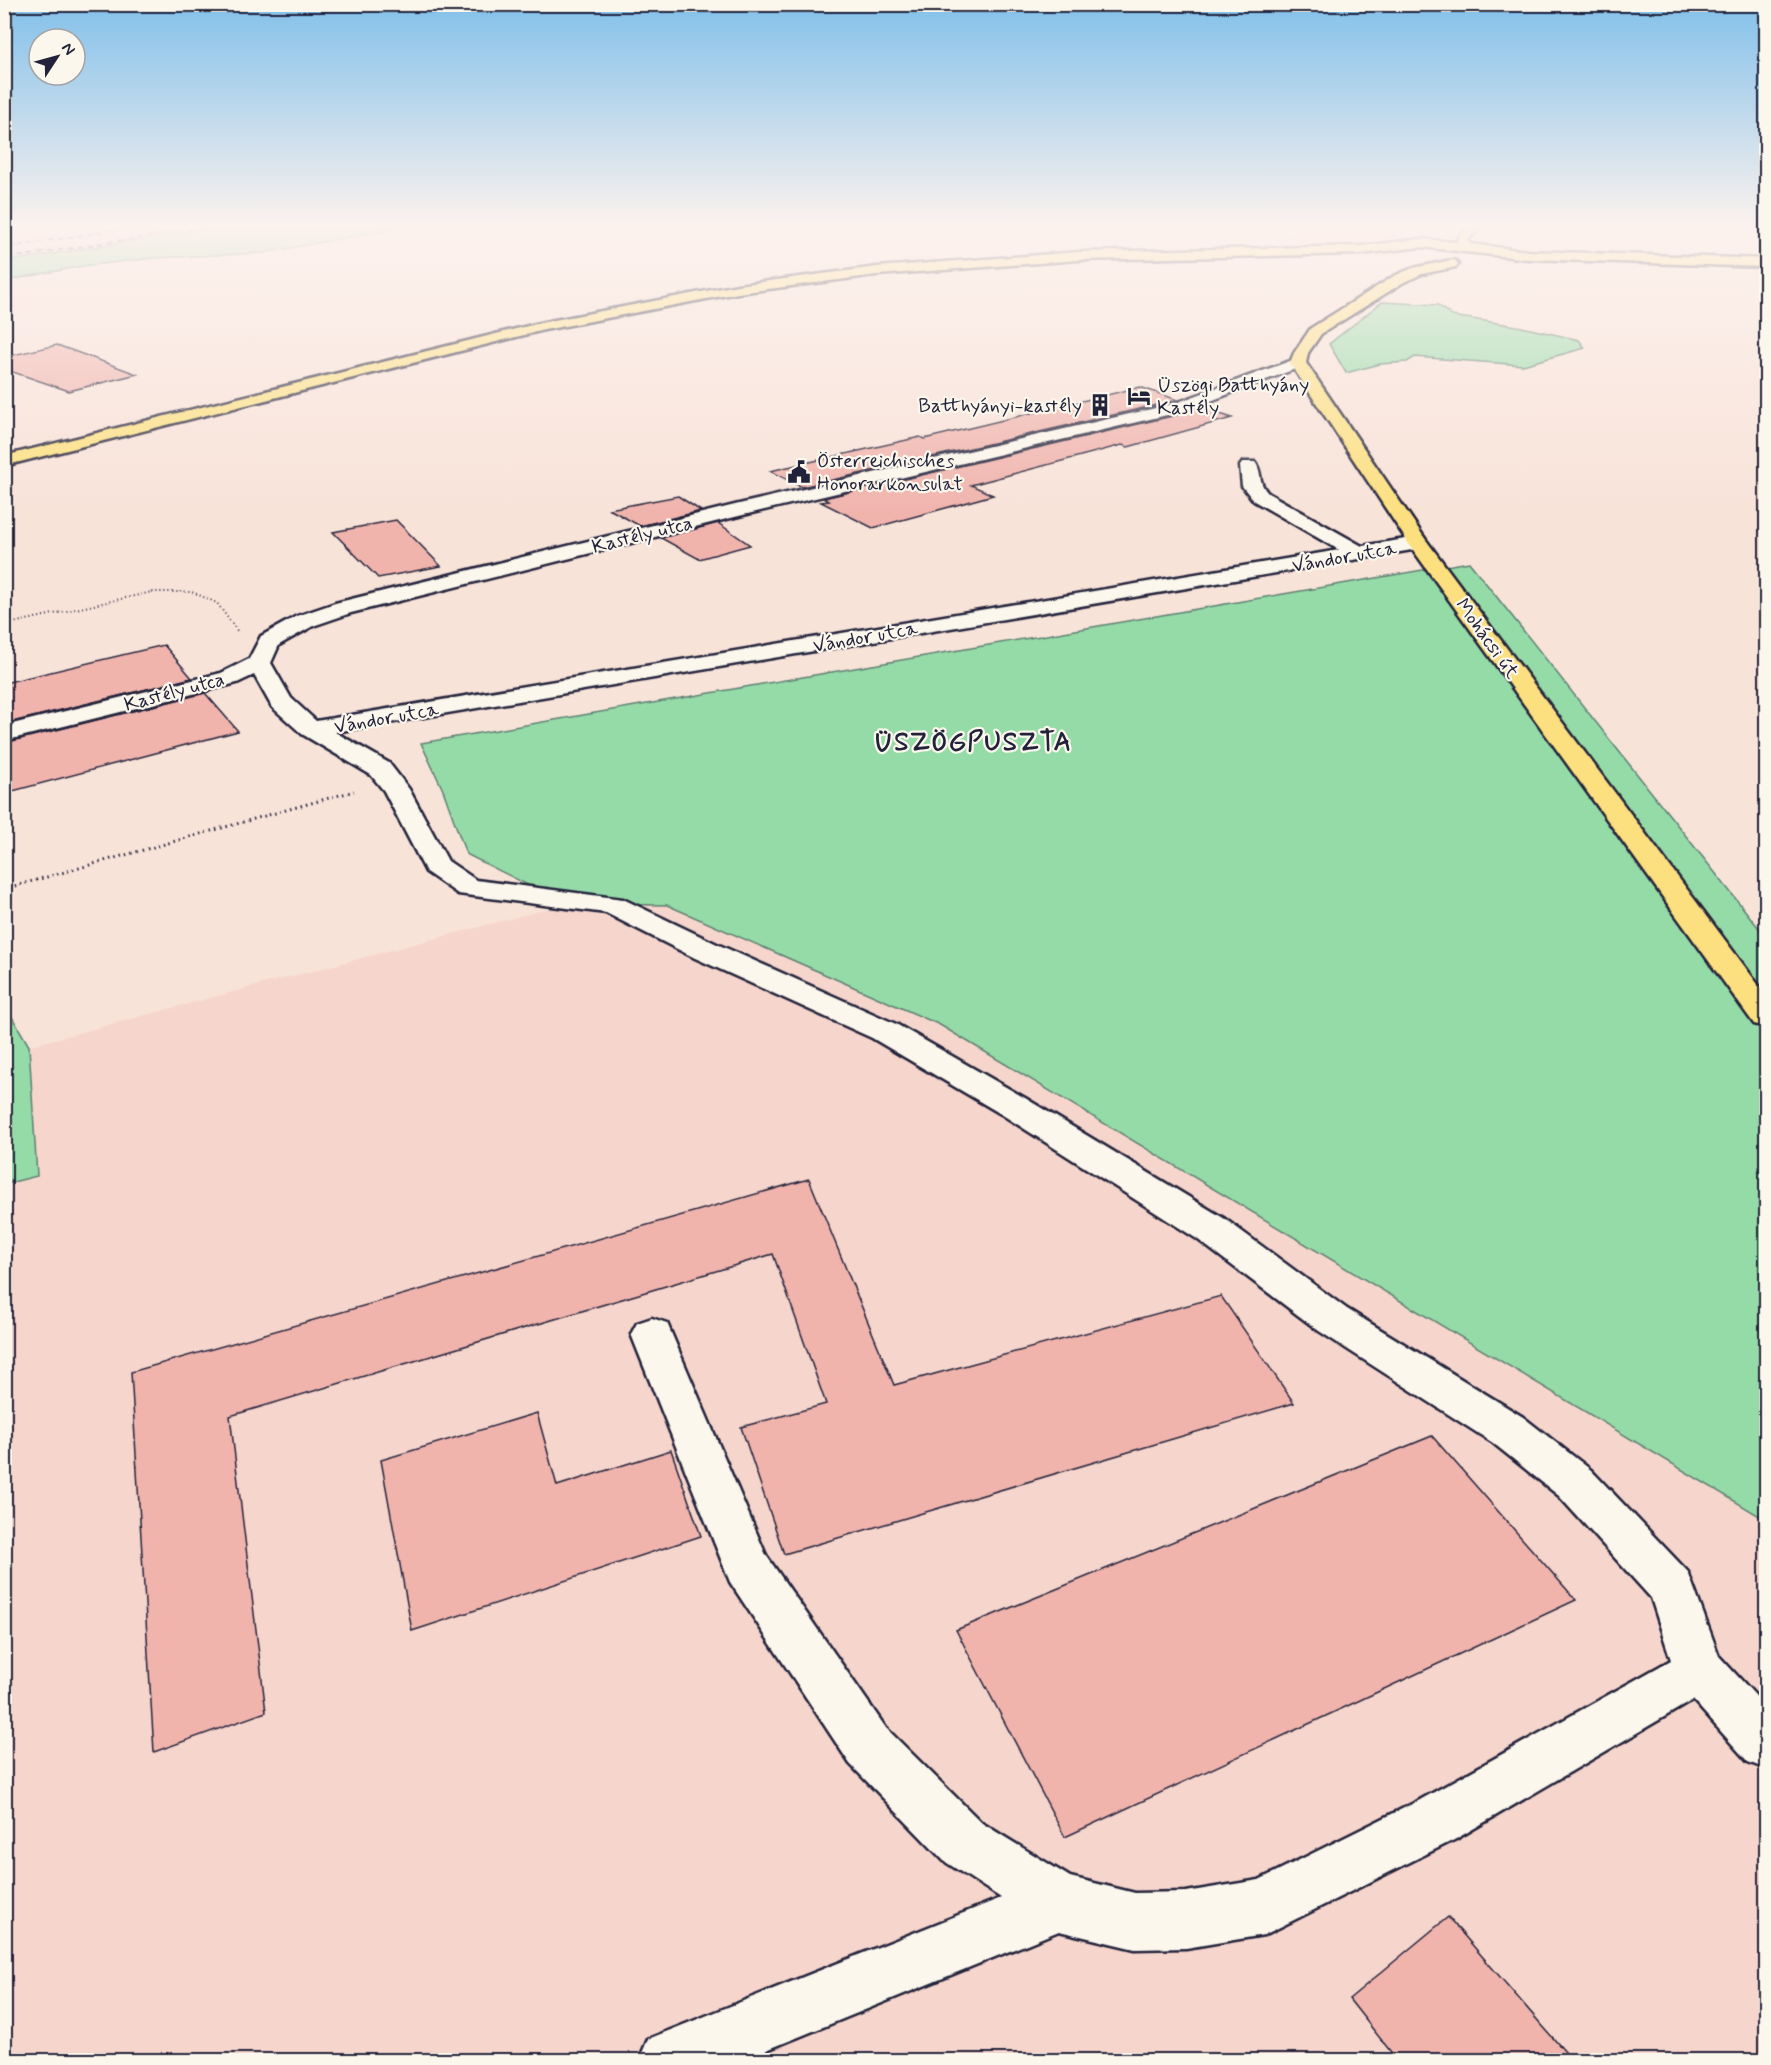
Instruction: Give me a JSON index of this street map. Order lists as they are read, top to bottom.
{
  "streets": {
    "main road": ["Mohácsi út"],
    "street": ["Kastély utca", "Vándor utca"]
  },
  "crossings": [
    ["Kastély utca", "Mohácsi út"],
    ["Vándor utca", "Mohácsi út"]
  ],
  "districts": ["ÜSZÖGPUSZTA"],
  "places": {
    "hotel": ["Üszögi Batthyány Kastély"],
    "building": ["Batthyányi-kastély"],
    "public building": ["Österreichisches Honorarkonsulat"]
  },
  "north": "top right"
}
